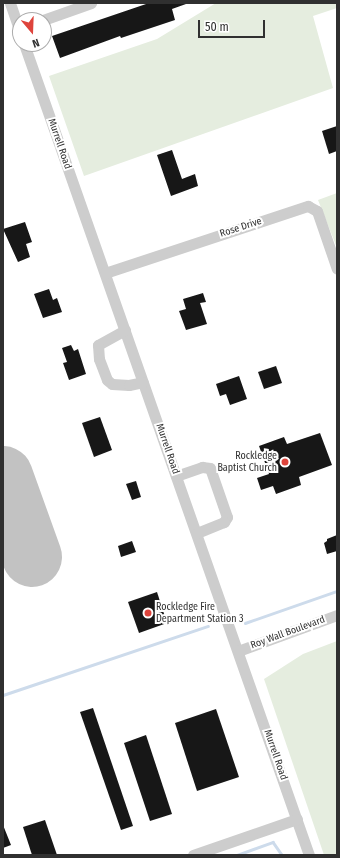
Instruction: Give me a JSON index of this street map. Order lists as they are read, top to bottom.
{
  "streets": {
    "street": ["Murrell Road", "Rose Drive", "Roy Wall Boulevard"]
  },
  "crossings": [
    ["Murrell Road", "Rose Drive"],
    ["Murrell Road", "Roy Wall Boulevard"]
  ],
  "places": ["Rockledge Baptist Church", "Rockledge Fire Department Station 3"],
  "scale_bar": "50 m",
  "north": "bottom"
}
